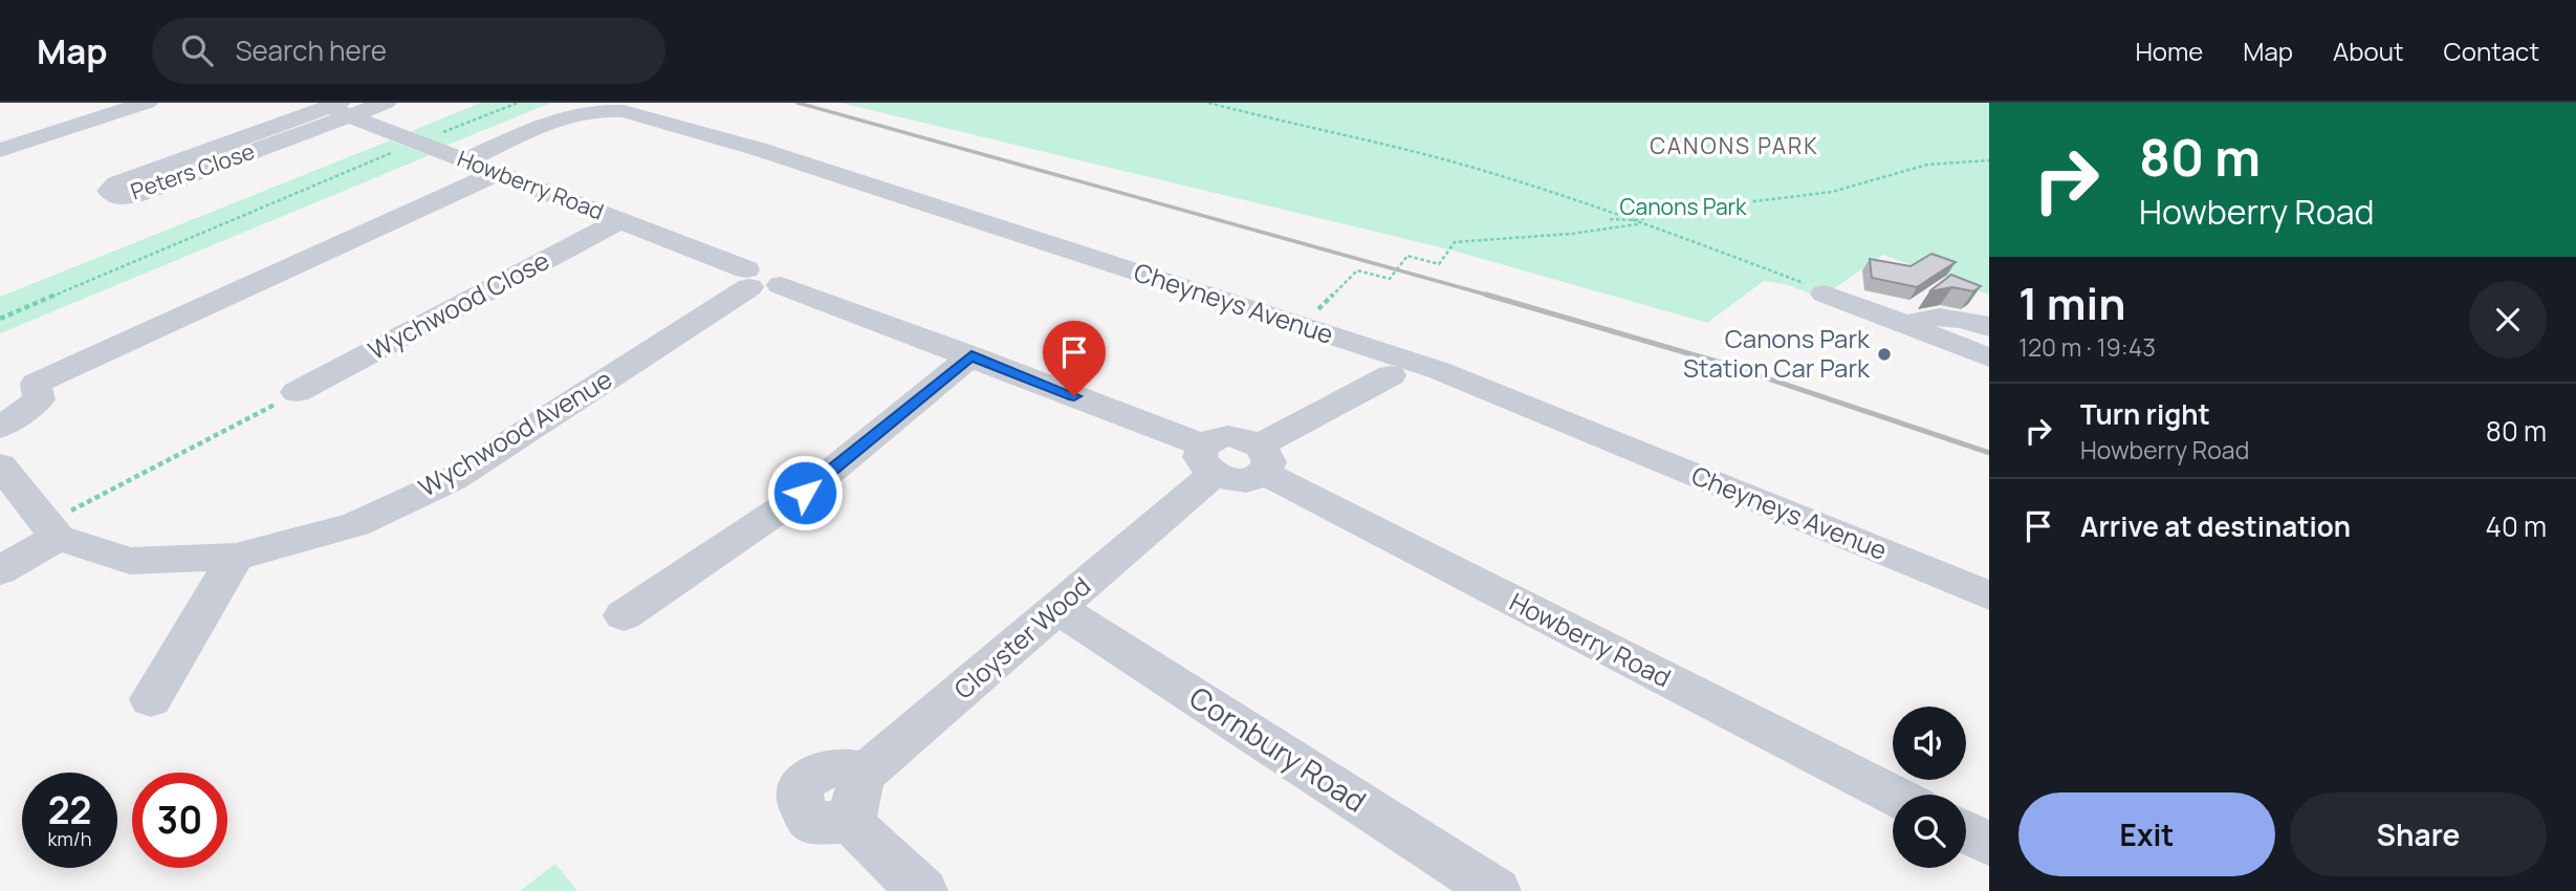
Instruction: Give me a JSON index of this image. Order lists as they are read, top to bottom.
{
  "streets": {
    "street": [
      "Peters Close",
      "Howberry Road",
      "Cheyneys Avenue",
      "Wychwood Close",
      "Wychwood Avenue",
      "Cloyster Wood",
      "Cornbury Road"
    ]
  },
  "crossings": [
    ["Peters Close", "Howberry Road"],
    ["Howberry Road", "Cheyneys Avenue"],
    ["Howberry Road", "Wychwood Close"],
    ["Howberry Road", "Wychwood Avenue"],
    ["Howberry Road", "Cloyster Wood"],
    ["Cloyster Wood", "Cornbury Road"]
  ],
  "districts": ["CANONS PARK"],
  "parks": ["Canons Park"],
  "places": ["Canons Park Station Car Park"],
  "page": {
    "header": "Map",
    "search": "Search here",
    "nav": [
      "Home",
      "Map",
      "About",
      "Contact"
    ],
    "turn": ["80 m", "Howberry Road"],
    "heading": ["1 min", "120 m · 19:43"],
    "list": [
      {
        "name": "Turn right",
        "note": "Howberry Road",
        "value": "80 m"
      },
      {
        "name": "Arrive at destination",
        "value": "40 m"
      }
    ],
    "speed": "22 km/h",
    "limit": "30",
    "buttons": ["Exit", "Share"]
  }
}
